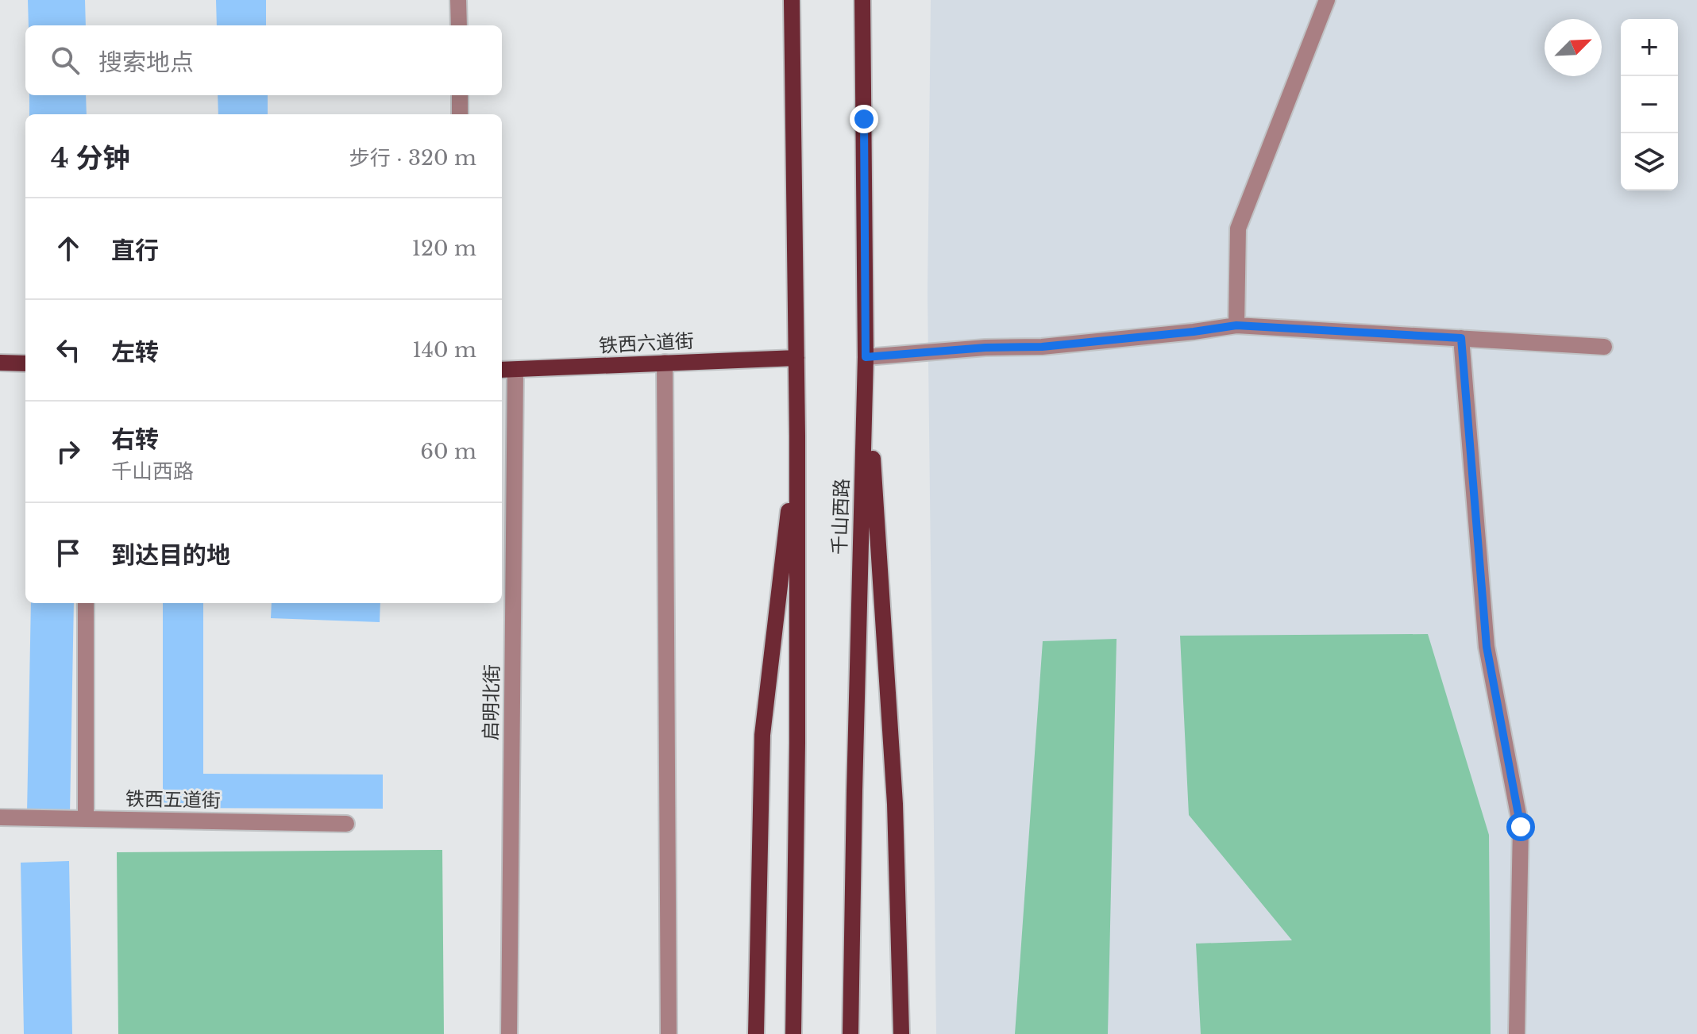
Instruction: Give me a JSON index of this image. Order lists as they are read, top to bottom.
{
  "streets": {
    "main road": ["铁西六道街", "千山西路"],
    "street": ["启明北街", "铁西五道街"]
  },
  "crossings": [
    ["铁西六道街", "启明北街"]
  ],
  "north": "top right",
  "page": {
    "map_buttons": ["+", "−"],
    "search": "搜索地点",
    "heading": ["4 分钟", "步行 · 320 m"],
    "list": [
      ["直行", "120 m"],
      ["左转", "140 m"],
      ["右转", "千山西路", "60 m"],
      "到达目的地"
    ]
  }
}
